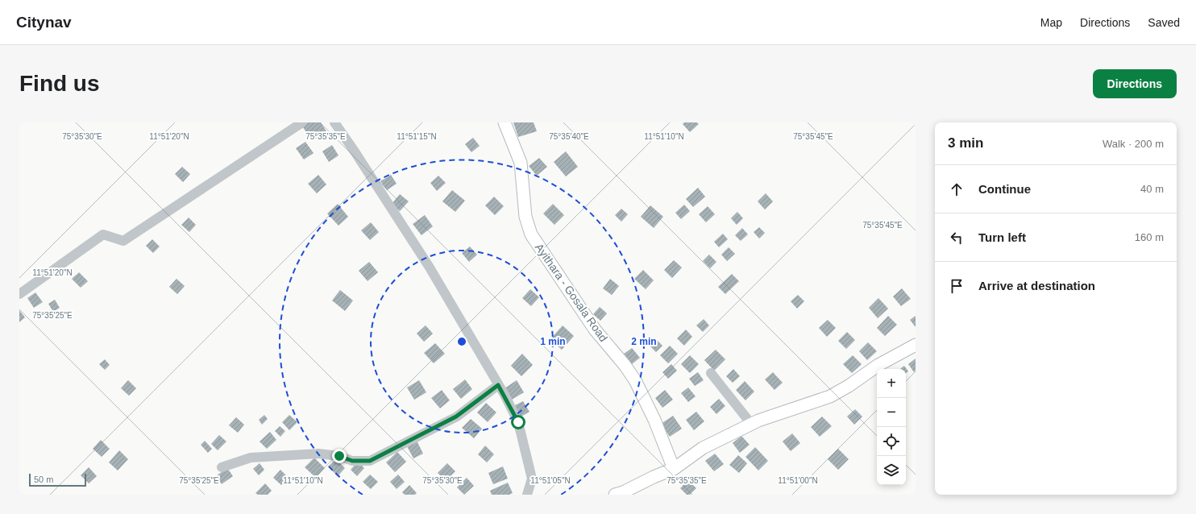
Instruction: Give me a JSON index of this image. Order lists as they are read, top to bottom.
{
  "streets": {
    "main road": ["Ayithara - Gosala Road"]
  },
  "scale_bar": "50 m",
  "page": {
    "header": "Citynav",
    "nav": ["Map", "Directions", "Saved"],
    "buttons": "Directions",
    "title": "Find us",
    "heading": ["3 min", "Walk · 200 m"],
    "list": [
      ["Continue", "40 m"],
      ["Turn left", "160 m"],
      "Arrive at destination"
    ],
    "map_buttons": ["+", "−"],
    "scale": "50 m"
  },
  "coordinates": [
    "75°35'30\"E",
    "11°51'20\"N",
    "75°35'35\"E",
    "11°51'15\"N",
    "75°35'40\"E",
    "11°51'10\"N",
    "75°35'45\"E",
    "75°35'25\"E",
    "11°51'05\"N",
    "11°51'00\"N"
  ],
  "rings": ["1 min", "2 min"]
}
